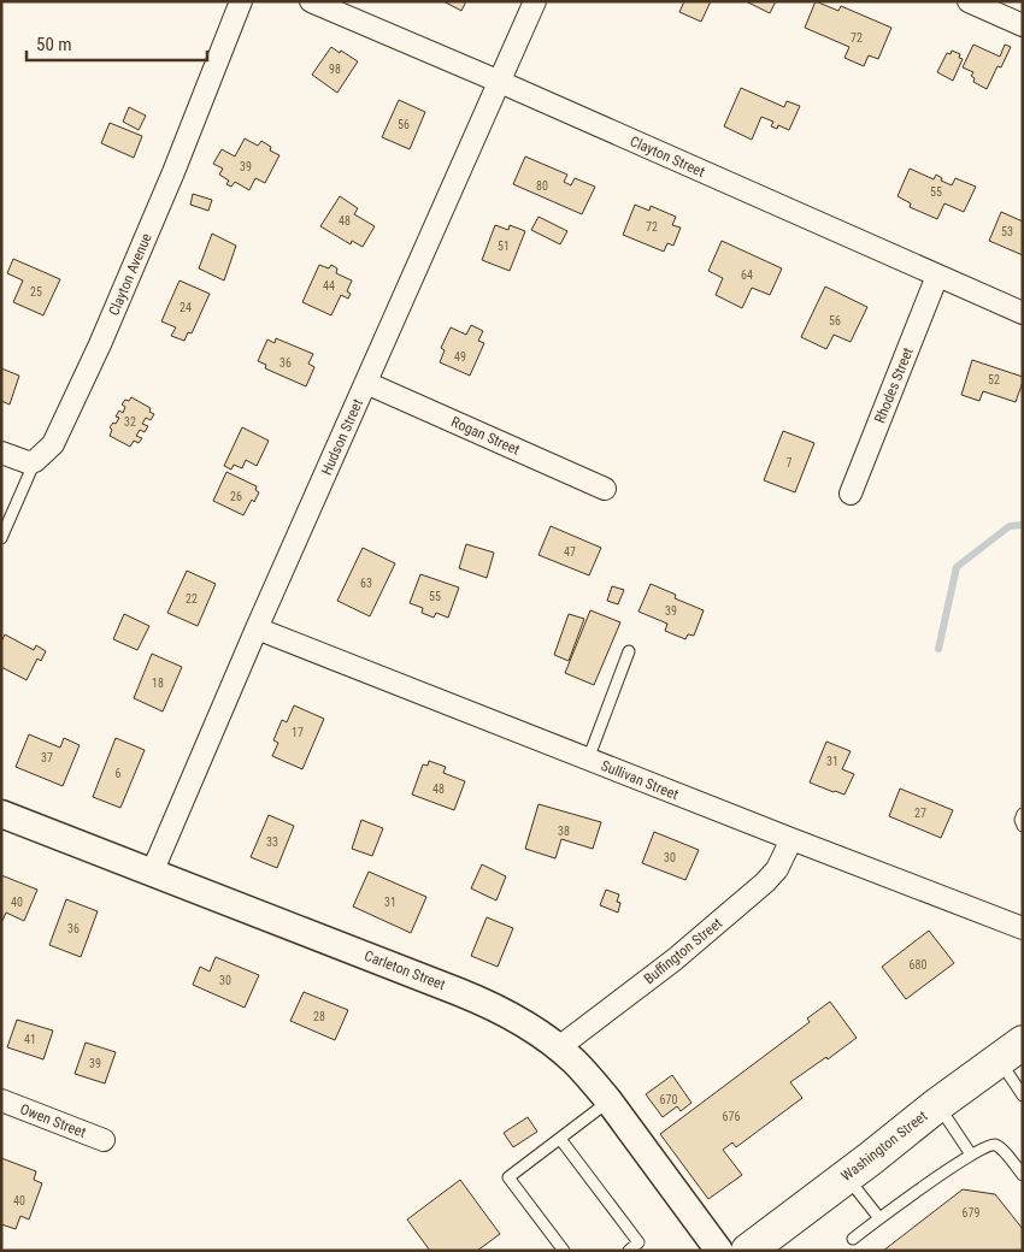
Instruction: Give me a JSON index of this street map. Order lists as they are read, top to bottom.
{
  "streets": {
    "main road": ["Washington Street"],
    "street": [
      "Clayton Street",
      "Clayton Avenue",
      "Rhodes Street",
      "Rogan Street",
      "Hudson Street",
      "Sullivan Street",
      "Buffington Street",
      "Carleton Street",
      "Owen Street"
    ]
  },
  "crossings": [
    ["Clayton Street", "Rhodes Street"],
    ["Clayton Street", "Hudson Street"],
    ["Rogan Street", "Hudson Street"],
    ["Hudson Street", "Sullivan Street"],
    ["Hudson Street", "Carleton Street"],
    ["Sullivan Street", "Buffington Street"],
    ["Buffington Street", "Carleton Street"]
  ],
  "house_numbers": [
    "72",
    "98",
    "56",
    "39",
    "80",
    "55",
    "48",
    "72",
    "53",
    "51",
    "64",
    "44",
    "25",
    "24",
    "56",
    "49",
    "36",
    "52",
    "32",
    "7",
    "26",
    "47",
    "63",
    "55",
    "22",
    "39",
    "18",
    "17",
    "37",
    "31",
    "6",
    "48",
    "27",
    "38",
    "33",
    "30",
    "40",
    "31",
    "36",
    "680",
    "30",
    "28",
    "41",
    "39",
    "670",
    "676",
    "40",
    "679"
  ],
  "scale_bar": "50 m"
}
